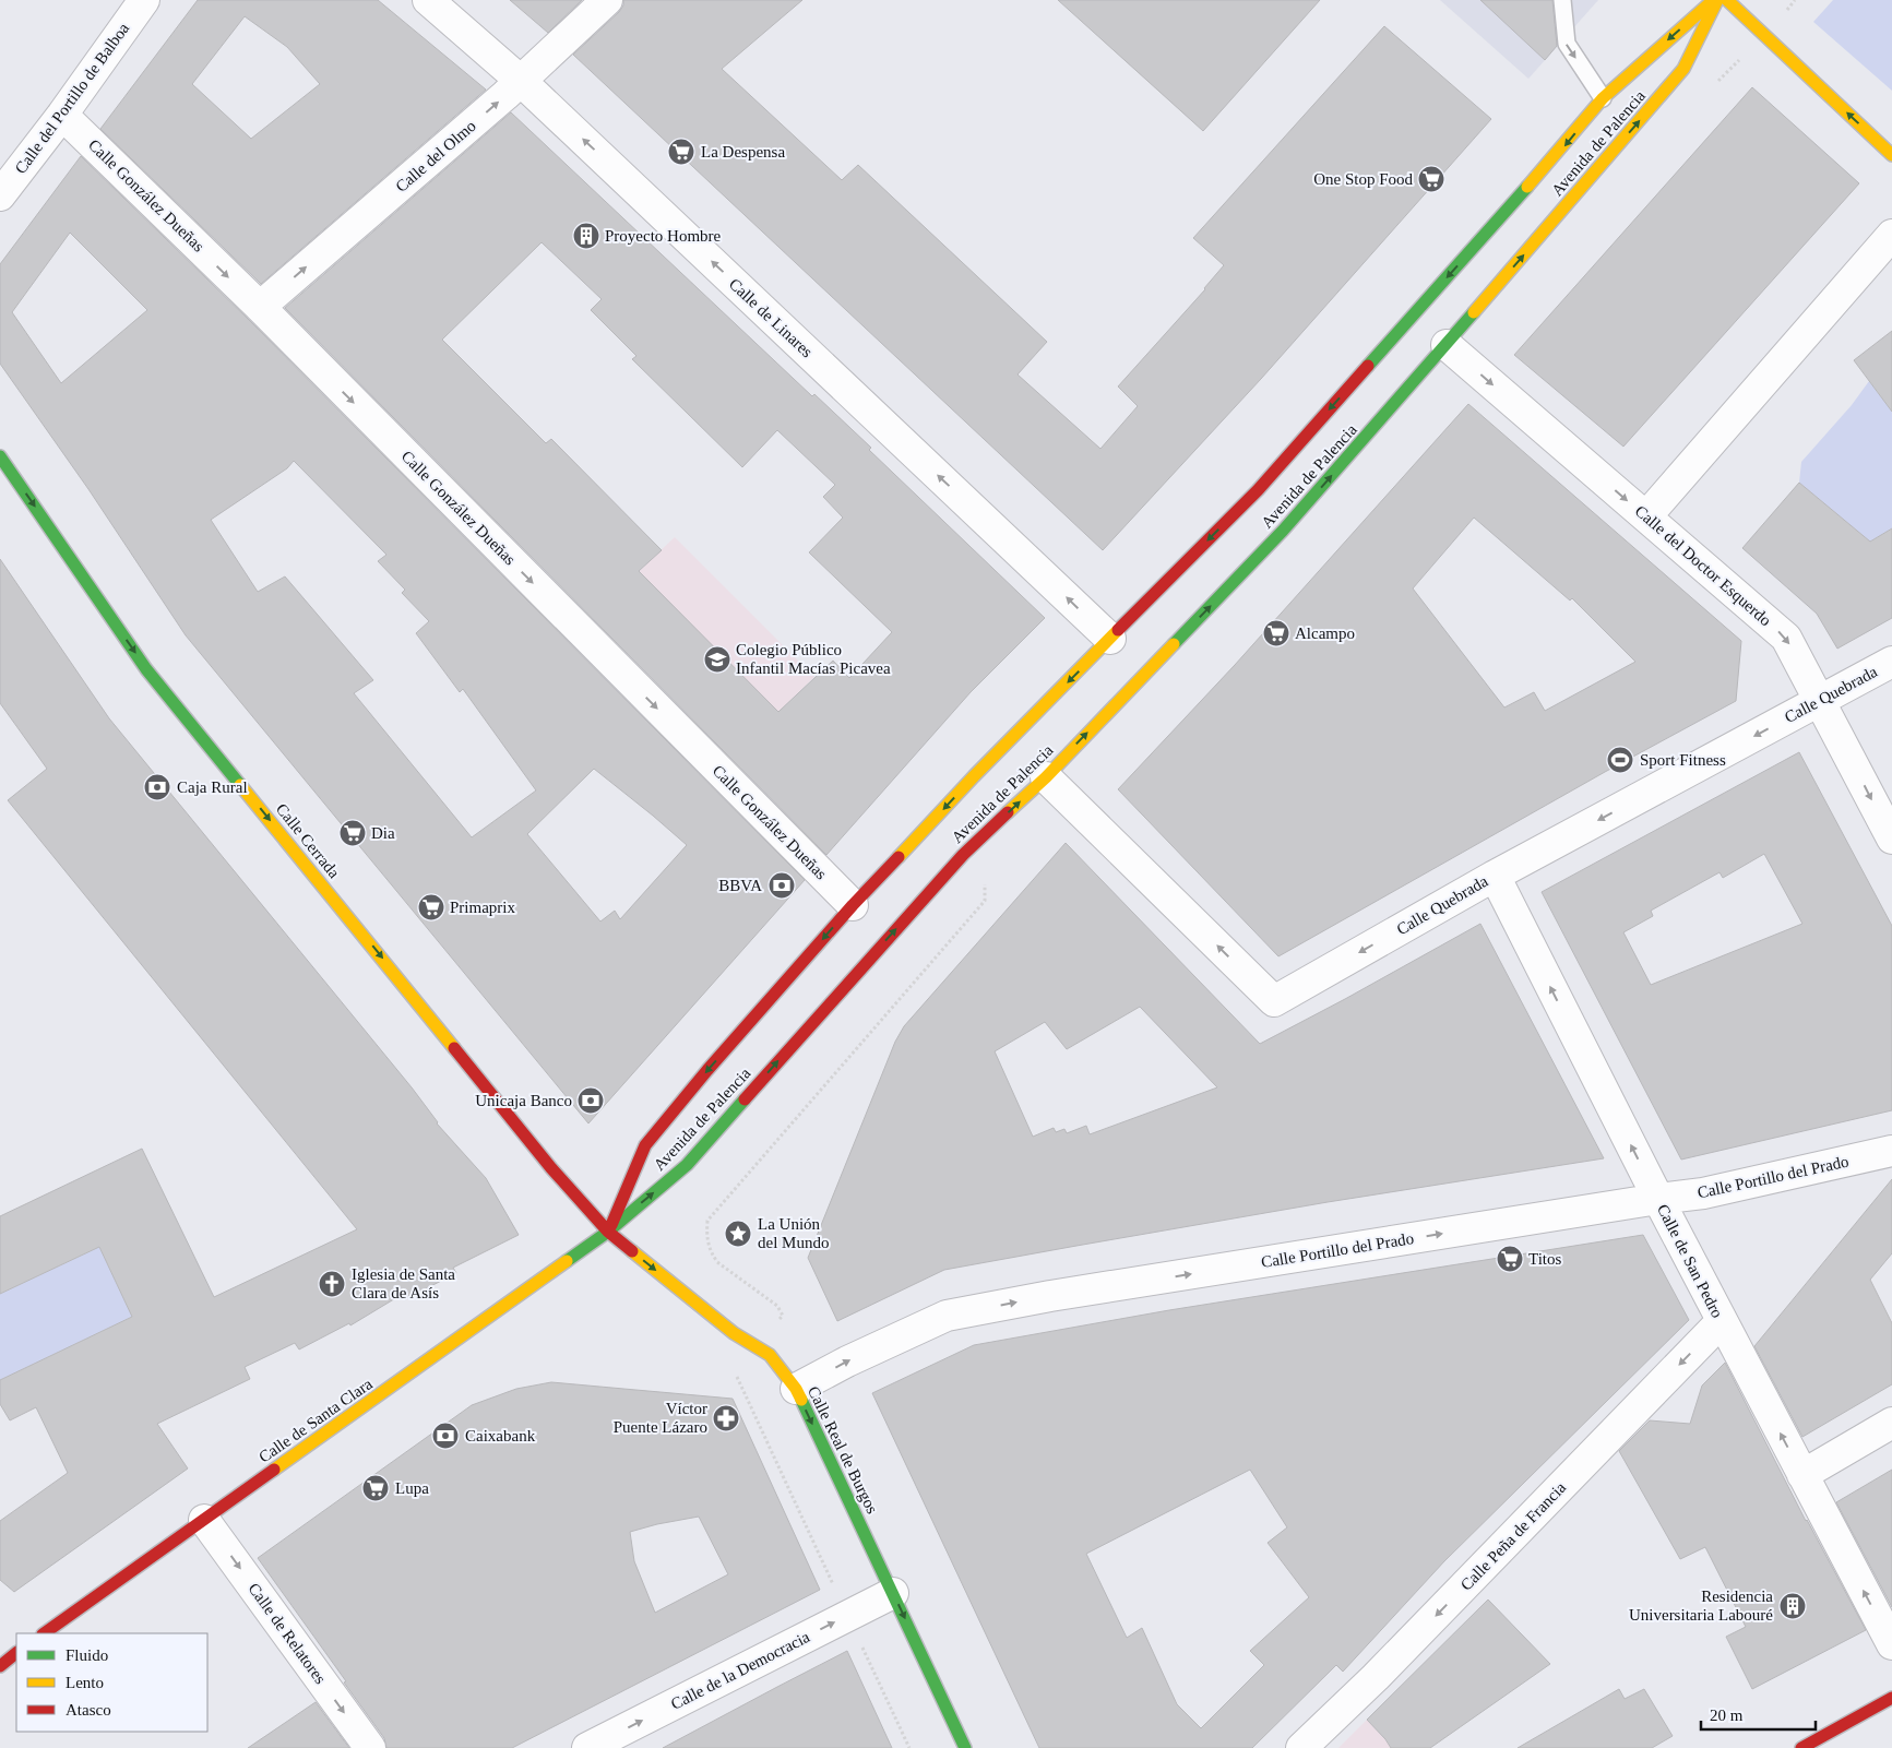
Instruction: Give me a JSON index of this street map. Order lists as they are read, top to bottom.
{
  "streets": {
    "main road": [
      "Avenida de Palencia",
      "Calle Cerrada",
      "Calle de Santa Clara",
      "Calle Real de Burgos"
    ],
    "street": [
      "Calle del Portillo de Balboa",
      "Calle del Olmo",
      "Calle González Dueñas",
      "Calle de Linares",
      "Calle del Doctor Esquerdo",
      "Calle Quebrada",
      "Calle Portillo del Prado",
      "Calle de San Pedro",
      "Calle Peña de Francia",
      "Calle de Relatores",
      "Calle de la Democracia"
    ]
  },
  "crossings": [
    ["Calle del Portillo de Balboa", "Calle González Dueñas"],
    ["Avenida de Palencia", "Calle González Dueñas"],
    ["Avenida de Palencia", "Calle de Linares"],
    ["Avenida de Palencia", "Calle del Doctor Esquerdo"],
    ["Avenida de Palencia", "Calle Quebrada"],
    ["Avenida de Palencia", "Calle Cerrada"],
    ["Avenida de Palencia", "Calle de Santa Clara"],
    ["Avenida de Palencia", "Calle Real de Burgos"],
    ["Calle del Olmo", "Calle González Dueñas"],
    ["Calle del Olmo", "Calle de Linares"],
    ["Calle del Doctor Esquerdo", "Calle Quebrada"],
    ["Calle Quebrada", "Calle de San Pedro"],
    ["Calle Cerrada", "Calle de Santa Clara"],
    ["Calle Cerrada", "Calle Real de Burgos"],
    ["Calle Portillo del Prado", "Calle de San Pedro"],
    ["Calle Portillo del Prado", "Calle Real de Burgos"],
    ["Calle de San Pedro", "Calle Peña de Francia"],
    ["Calle de Santa Clara", "Calle Real de Burgos"],
    ["Calle de Santa Clara", "Calle de Relatores"],
    ["Calle Real de Burgos", "Calle de la Democracia"]
  ],
  "one_way": [
    "Calle del Olmo",
    "Calle González Dueñas",
    "Calle de Linares",
    "Calle del Doctor Esquerdo",
    "Calle Quebrada",
    "Calle Cerrada",
    "Calle Portillo del Prado",
    "Calle de San Pedro",
    "Calle Real de Burgos",
    "Calle Peña de Francia",
    "Calle de Relatores",
    "Calle de la Democracia"
  ],
  "places": {
    "supermarket": [
      "La Despensa",
      "One Stop Food",
      "Alcampo",
      "Dia",
      "Primaprix",
      "Titos",
      "Lupa"
    ],
    "building": ["Proyecto Hombre", "Residencia Universitaria Labouré"],
    "school or university": ["Colegio Público Infantil Macías Picavea"],
    "sports": ["Sport Fitness"],
    "bank": [
      "Caja Rural",
      "BBVA",
      "Unicaja Banco",
      "Caixabank"
    ],
    "place": ["La Unión del Mundo"],
    "church": ["Iglesia de Santa Clara de Asís"],
    "pharmacy": ["Víctor Puente Lázaro"]
  },
  "legend": ["Fluido", "Lento", "Atasco"],
  "scale_bar": "20 m"
}
